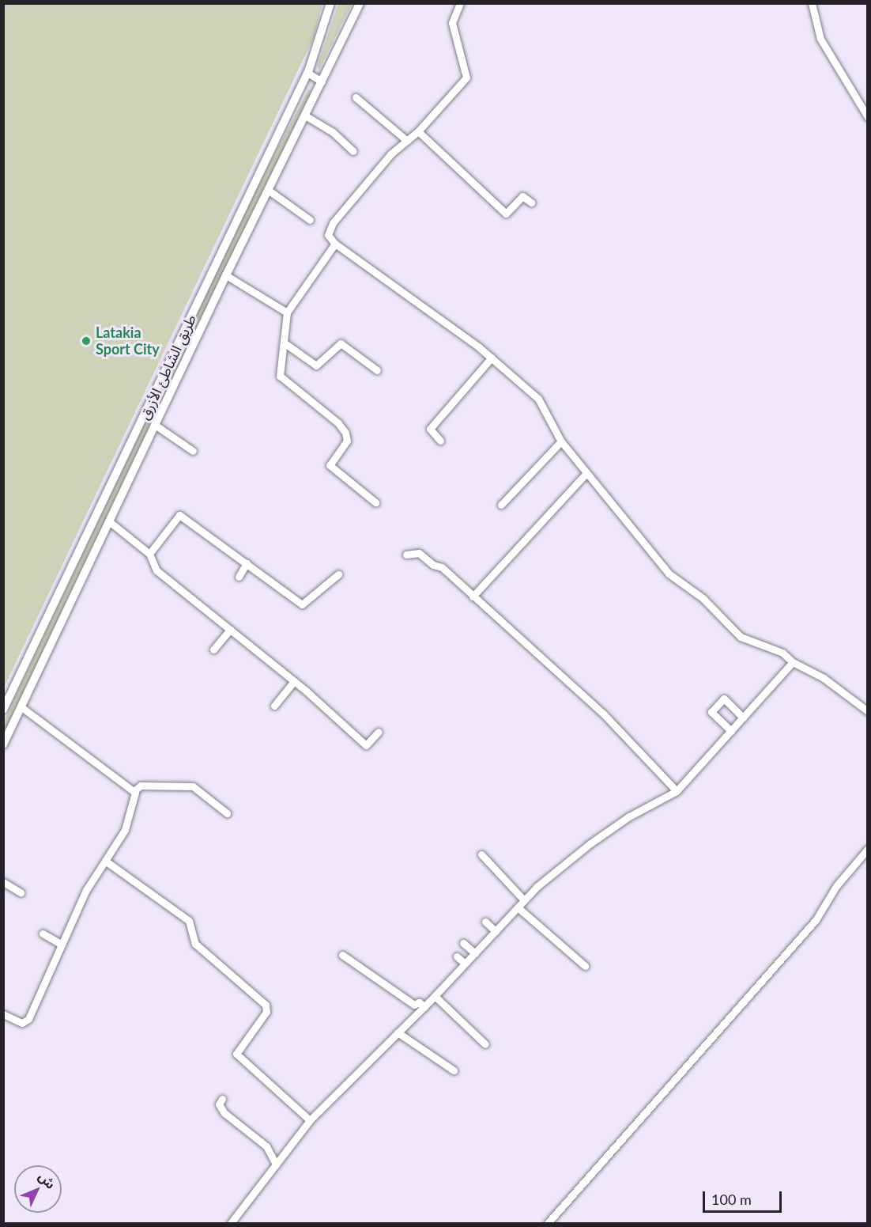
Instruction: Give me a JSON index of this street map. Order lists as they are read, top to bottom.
{
  "streets": {
    "main road": ["طريق الشاطئ الأزرق"]
  },
  "places": ["Latakia Sport City"],
  "scale_bar": "100 m",
  "north": "top right"
}
